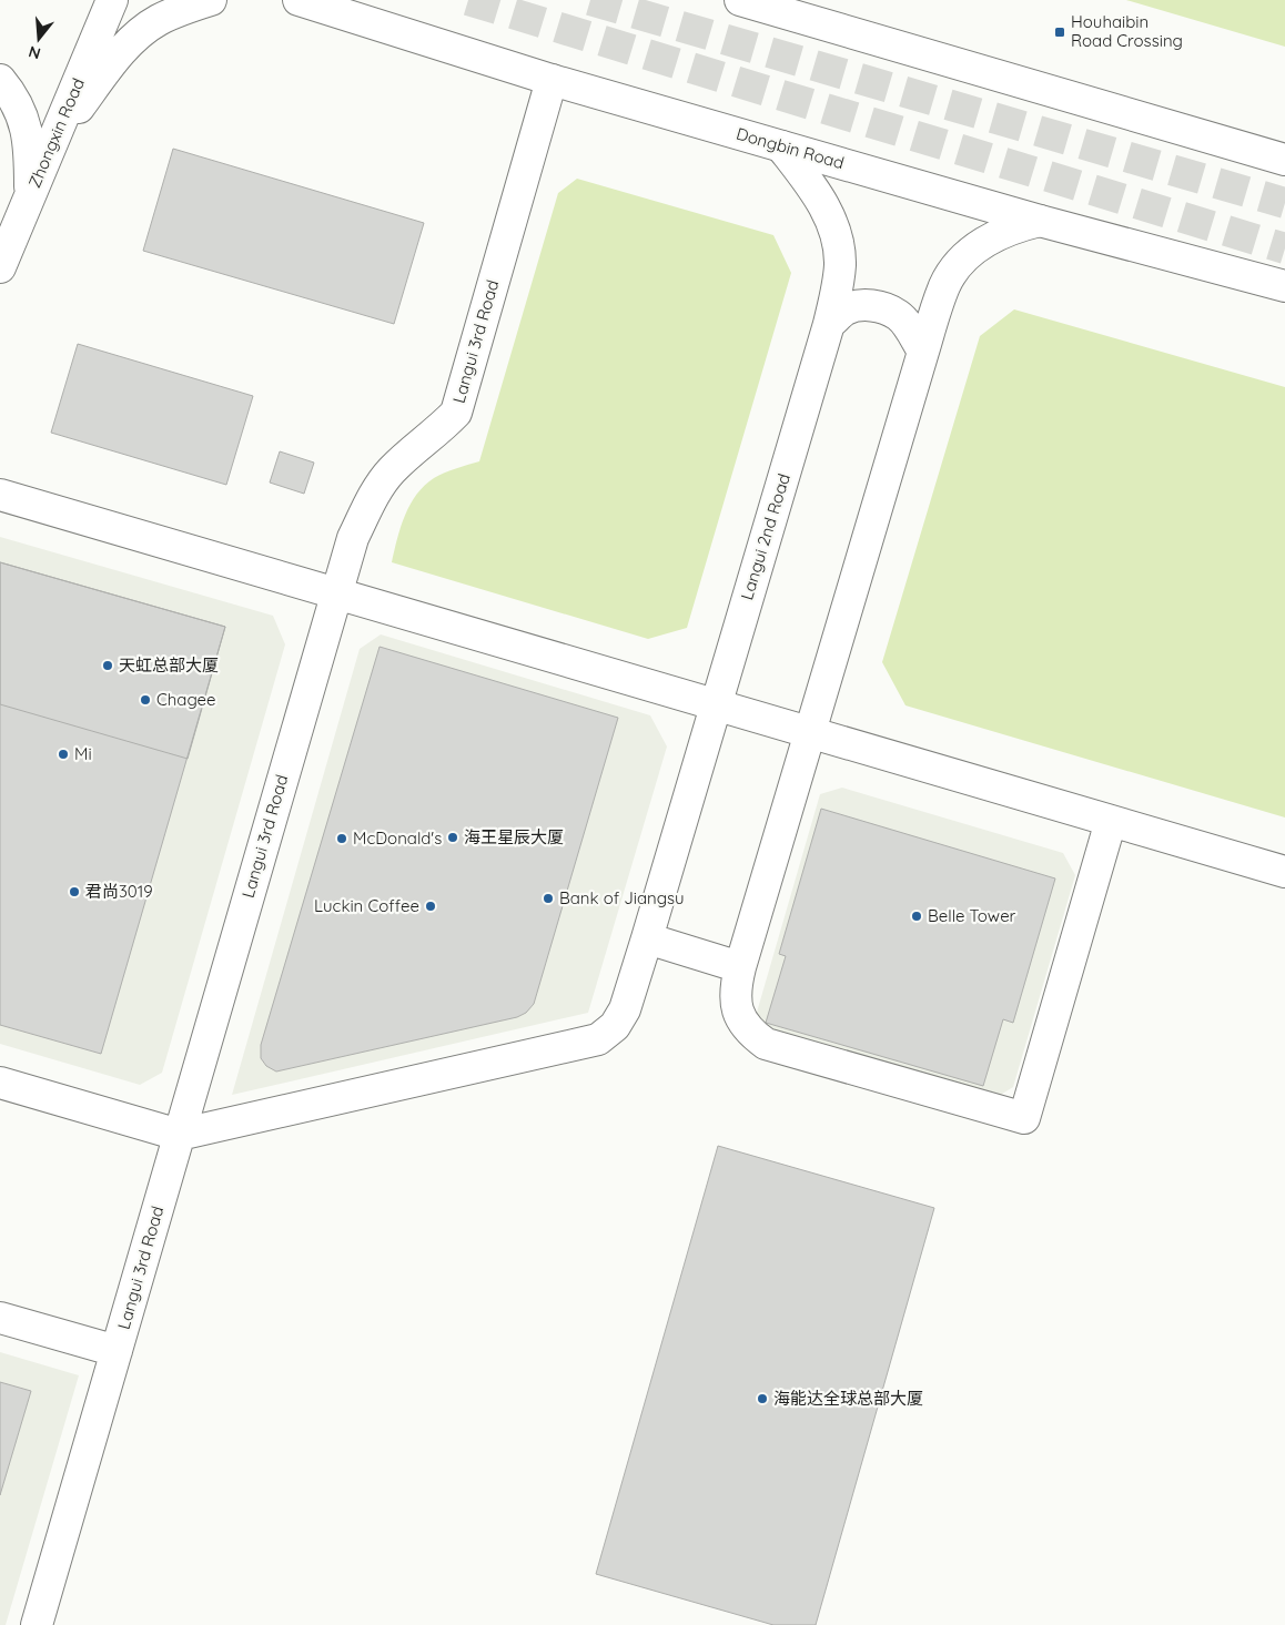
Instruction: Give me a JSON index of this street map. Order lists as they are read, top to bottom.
{
  "streets": {
    "street": [
      "Zhongxin Road",
      "Dongbin Road",
      "Langui 3rd Road",
      "Langui 2nd Road"
    ]
  },
  "crossings": [
    ["Dongbin Road", "Langui 3rd Road"],
    ["Dongbin Road", "Langui 2nd Road"],
    ["Langui 3rd Road", "Langui 2nd Road"]
  ],
  "places": {
    "transit": ["Houhaibin Road Crossing"],
    "other": [
      "天虹总部大厦",
      "Chagee",
      "Mi",
      "海王星辰大厦",
      "McDonald's",
      "君尚3019",
      "Bank of Jiangsu",
      "Luckin Coffee",
      "Belle Tower",
      "海能达全球总部大厦"
    ]
  },
  "north": "bottom"
}
